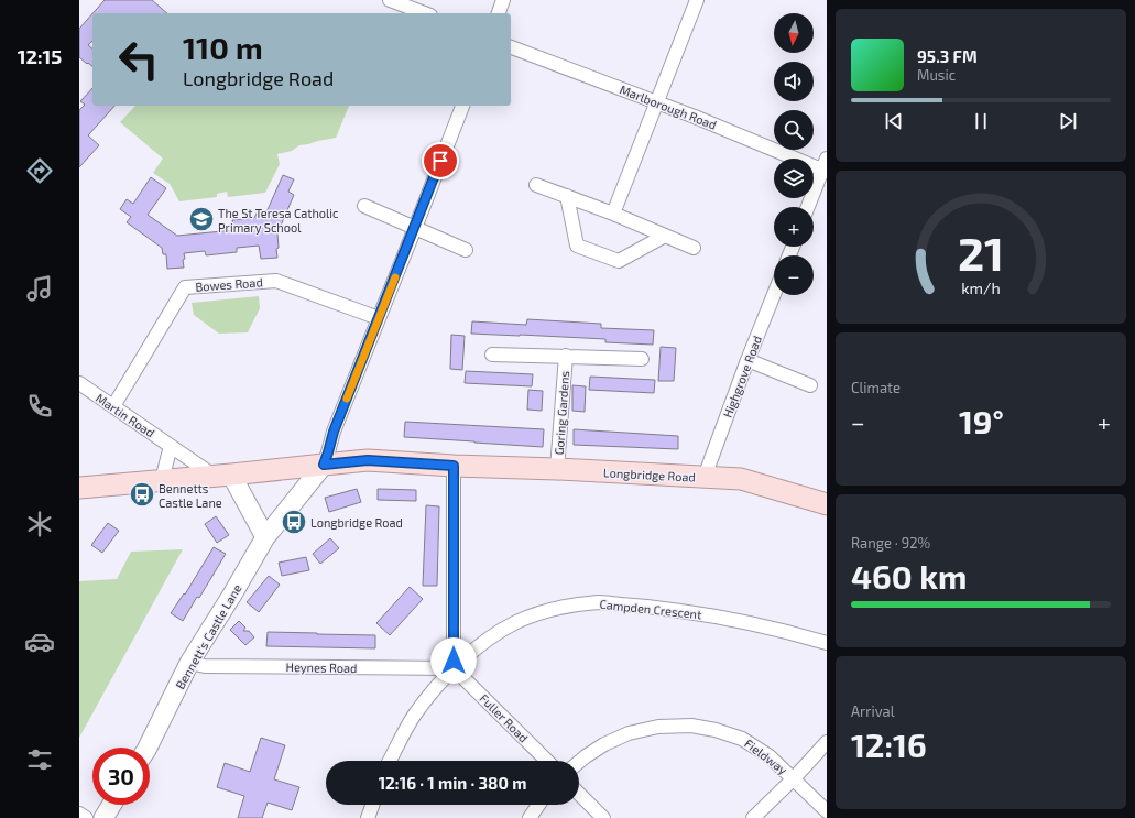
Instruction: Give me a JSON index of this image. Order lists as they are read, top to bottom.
{
  "streets": {
    "main road": ["Longbridge Road", "Bennett's Castle Lane"],
    "street": [
      "Marlborough Road",
      "Bowes Road",
      "Highgrove Road",
      "Goring Gardens",
      "Martin Road",
      "Campden Crescent",
      "Heynes Road",
      "Fuller Road",
      "Fieldway"
    ]
  },
  "crossings": [
    ["Bowes Road", "Martin Road"],
    ["Highgrove Road", "Longbridge Road"],
    ["Goring Gardens", "Longbridge Road"],
    ["Martin Road", "Longbridge Road"],
    ["Longbridge Road", "Bennett's Castle Lane"],
    ["Campden Crescent", "Heynes Road"],
    ["Campden Crescent", "Fuller Road"],
    ["Bennett's Castle Lane", "Heynes Road"],
    ["Heynes Road", "Fuller Road"]
  ],
  "places": {
    "school or university": ["The St Teresa Catholic Primary School"],
    "bus stop": ["Bennetts Castle Lane", "Longbridge Road"]
  },
  "north": "bottom",
  "page": {
    "tabs": "12:15",
    "map_buttons": ["+", "−"],
    "turn": ["110 m", "Longbridge Road"],
    "song": ["95.3 FM", "Music"],
    "tile": [
      "Climate",
      ["Range · 92%", "460 km"],
      ["Arrival", "12:16"]
    ],
    "heat": ["−", "19°", "+"],
    "limit": "30",
    "trip": "12:16 · 1 min · 380 m",
    "gauge": ["21", "km/h"]
  }
}
